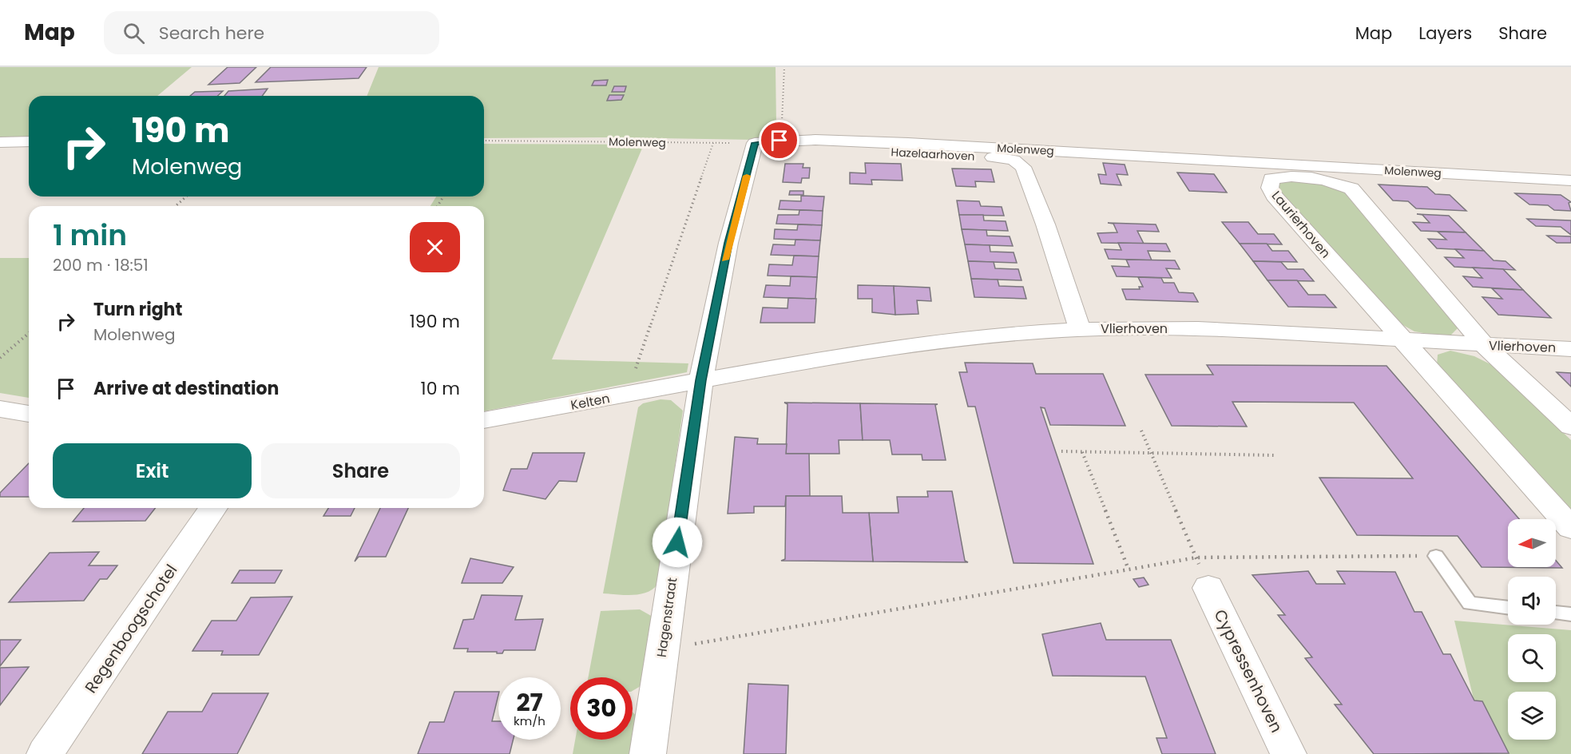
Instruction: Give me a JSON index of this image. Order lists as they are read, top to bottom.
{
  "streets": {
    "street": [
      "Molenweg",
      "Hazelaarhoven",
      "Laurierhoven",
      "Vlierhoven",
      "Kelten",
      "Hagenstraat",
      "Regenboogschotel",
      "Cypressenhoven"
    ]
  },
  "crossings": [
    ["Molenweg", "Hazelaarhoven"],
    ["Molenweg", "Hagenstraat"],
    ["Hazelaarhoven", "Vlierhoven"],
    ["Hazelaarhoven", "Hagenstraat"],
    ["Laurierhoven", "Vlierhoven"],
    ["Vlierhoven", "Kelten"],
    ["Vlierhoven", "Hagenstraat"],
    ["Kelten", "Hagenstraat"]
  ],
  "north": "left",
  "page": {
    "header": "Map",
    "search": "Search here",
    "nav": ["Map", "Layers", "Share"],
    "turn": ["190 m", "Molenweg"],
    "heading": ["1 min", "200 m · 18:51"],
    "list": [
      {
        "name": "Turn right",
        "note": "Molenweg",
        "value": "190 m"
      },
      {
        "name": "Arrive at destination",
        "value": "10 m"
      }
    ],
    "buttons": ["Exit", "Share"],
    "speed": "27 km/h",
    "limit": "30"
  }
}
